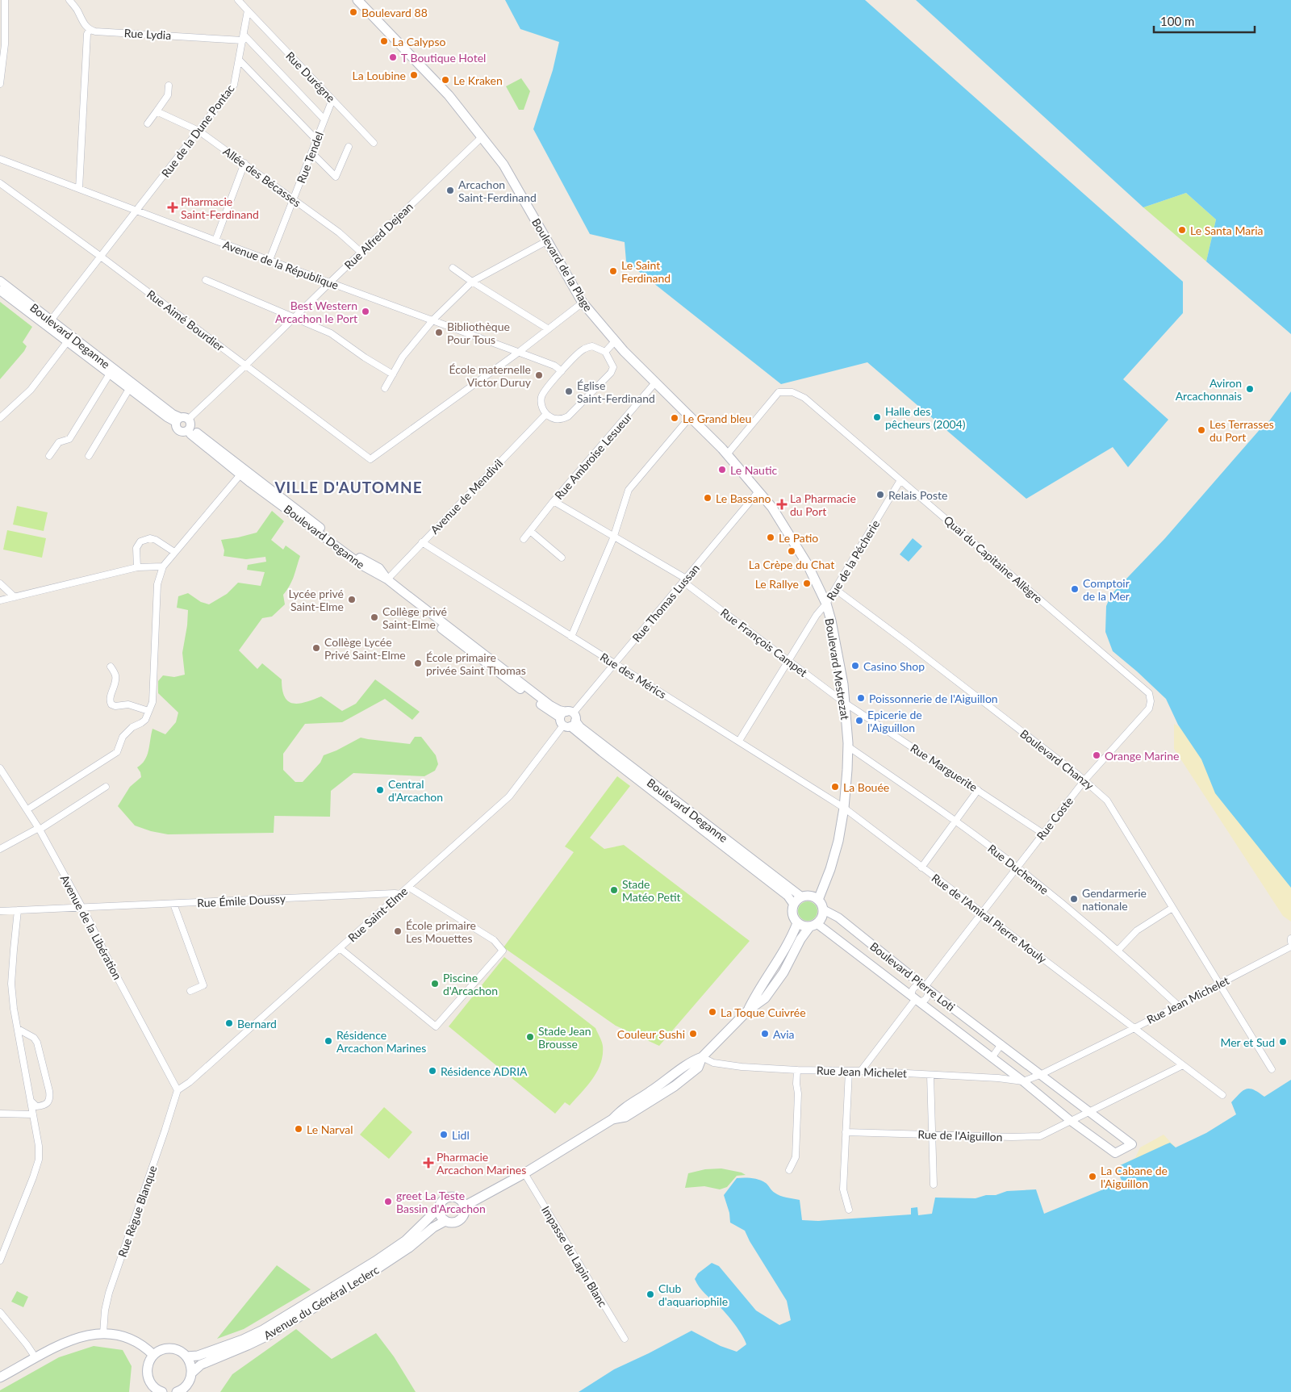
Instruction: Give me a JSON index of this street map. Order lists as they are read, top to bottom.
{
  "streets": {
    "main road": ["Boulevard de la Plage", "Boulevard Mestrezat", "Avenue du Général Leclerc"],
    "street": [
      "Rue Lydia",
      "Rue Durégne",
      "Rue de la Dune Pontac",
      "Rue Tendel",
      "Allée des Bécasses",
      "Rue Alfred Dejean",
      "Avenue de la République",
      "Rue Aimé Bourdier",
      "Boulevard Deganne",
      "Rue Ambroise Lesueur",
      "Avenue de Mendivil",
      "Quai du Capitaine Allègre",
      "Rue de la Pécherie",
      "Rue Thomas Lussan",
      "Rue François Campet",
      "Rue des Mérics",
      "Boulevard Chanzy",
      "Rue Marguerite",
      "Rue Coste",
      "Rue Duchenne",
      "Rue Émile Doussy",
      "Rue Saint-Elme",
      "Rue de l'Amiral Pierre Mouly",
      "Avenue de la Libération",
      "Boulevard Pierre Loti",
      "Rue Jean Michelet",
      "Rue de l'Aiguillon",
      "Rue Règue Blanque",
      "Impasse du Lapin Blanc"
    ]
  },
  "crossings": [
    ["Rue Lydia", "Rue de la Dune Pontac"],
    ["Rue Durégne", "Rue de la Dune Pontac"],
    ["Rue Durégne", "Rue Tendel"],
    ["Rue de la Dune Pontac", "Allée des Bécasses"],
    ["Rue de la Dune Pontac", "Avenue de la République"],
    ["Rue de la Dune Pontac", "Rue Aimé Bourdier"],
    ["Rue de la Dune Pontac", "Boulevard Deganne"],
    ["Rue Tendel", "Allée des Bécasses"],
    ["Rue Tendel", "Avenue de la République"],
    ["Allée des Bécasses", "Rue Alfred Dejean"],
    ["Rue Alfred Dejean", "Avenue de la République"],
    ["Rue Alfred Dejean", "Boulevard de la Plage"],
    ["Rue Alfred Dejean", "Rue Aimé Bourdier"],
    ["Rue Alfred Dejean", "Boulevard Deganne"],
    ["Avenue de la République", "Rue Aimé Bourdier"],
    ["Boulevard de la Plage", "Rue Ambroise Lesueur"],
    ["Boulevard de la Plage", "Quai du Capitaine Allègre"],
    ["Boulevard de la Plage", "Rue de la Pécherie"],
    ["Boulevard de la Plage", "Rue Thomas Lussan"],
    ["Boulevard de la Plage", "Boulevard Mestrezat"],
    ["Boulevard Deganne", "Avenue de Mendivil"],
    ["Boulevard Deganne", "Rue Thomas Lussan"],
    ["Boulevard Deganne", "Boulevard Mestrezat"],
    ["Boulevard Deganne", "Rue Saint-Elme"],
    ["Boulevard Deganne", "Boulevard Pierre Loti"],
    ["Rue Ambroise Lesueur", "Rue François Campet"],
    ["Avenue de Mendivil", "Rue des Mérics"],
    ["Quai du Capitaine Allègre", "Rue de la Pécherie"],
    ["Quai du Capitaine Allègre", "Rue Coste"],
    ["Rue de la Pécherie", "Rue François Campet"],
    ["Rue de la Pécherie", "Boulevard Mestrezat"],
    ["Rue de la Pécherie", "Rue des Mérics"],
    ["Rue de la Pécherie", "Boulevard Chanzy"],
    ["Rue Thomas Lussan", "Rue François Campet"],
    ["Rue Thomas Lussan", "Rue des Mérics"],
    ["Rue Thomas Lussan", "Rue Saint-Elme"],
    ["Rue François Campet", "Boulevard Mestrezat"],
    ["Rue François Campet", "Rue Marguerite"],
    ["Boulevard Mestrezat", "Rue des Mérics"],
    ["Boulevard Mestrezat", "Rue Marguerite"],
    ["Boulevard Mestrezat", "Rue Duchenne"],
    ["Boulevard Mestrezat", "Rue de l'Amiral Pierre Mouly"],
    ["Boulevard Mestrezat", "Boulevard Pierre Loti"],
    ["Rue des Mérics", "Rue de l'Amiral Pierre Mouly"],
    ["Boulevard Chanzy", "Rue Coste"],
    ["Boulevard Chanzy", "Rue Jean Michelet"],
    ["Rue Marguerite", "Rue Coste"],
    ["Rue Coste", "Rue Duchenne"],
    ["Rue Coste", "Rue de l'Amiral Pierre Mouly"],
    ["Rue Coste", "Boulevard Pierre Loti"],
    ["Rue Duchenne", "Rue Jean Michelet"],
    ["Rue Émile Doussy", "Rue Saint-Elme"],
    ["Rue Émile Doussy", "Avenue de la Libération"],
    ["Rue Saint-Elme", "Avenue de la Libération"],
    ["Rue Saint-Elme", "Rue Règue Blanque"],
    ["Rue de l'Amiral Pierre Mouly", "Rue Jean Michelet"],
    ["Avenue de la Libération", "Rue Règue Blanque"],
    ["Boulevard Pierre Loti", "Rue Jean Michelet"],
    ["Boulevard Pierre Loti", "Rue de l'Aiguillon"]
  ],
  "districts": ["VILLE D'AUTOMNE"],
  "places": {
    "other": [
      "Boulevard 88",
      "La Calypso",
      "T Boutique Hotel",
      "La Loubine",
      "Le Kraken",
      "Arcachon Saint-Ferdinand",
      "Le Santa Maria",
      "Le Saint Ferdinand",
      "Best Western Arcachon le Port",
      "Bibliothèque Pour Tous",
      "École maternelle Victor Duruy",
      "Aviron Arcachonnais",
      "Église Saint-Ferdinand",
      "Halle des pêcheurs (2004)",
      "Le Grand bleu",
      "Les Terrasses du Port",
      "Le Nautic",
      "Relais Poste",
      "Le Bassano",
      "Le Patio",
      "La Crèpe du Chat",
      "Le Rallye",
      "Comptoir de la Mer",
      "Lycée privé Saint-Elme",
      "Collège privé Saint-Elme",
      "Collège Lycée Privé Saint-Elme",
      "École primaire privée Saint Thomas",
      "Casino Shop",
      "Poissonnerie de l'Aiguillon",
      "Epicerie de l'Aiguillon",
      "Orange Marine",
      "La Bouée",
      "Central d'Arcachon",
      "Stade Matéo Petit",
      "Gendarmerie nationale",
      "École primaire Les Mouettes",
      "Piscine d'Arcachon",
      "La Toque Cuivrée",
      "Bernard",
      "Couleur Sushi",
      "Avia",
      "Stade Jean Brousse",
      "Résidence Arcachon Marines",
      "Mer et Sud",
      "Résidence ADRIA",
      "Le Narval",
      "Lidl",
      "La Cabane de l'Aiguillon",
      "greet La Teste Bassin d'Arcachon",
      "Club d'aquariophile"
    ],
    "health": ["Pharmacie Saint-Ferdinand", "La Pharmacie du Port", "Pharmacie Arcachon Marines"]
  },
  "scale_bar": "100 m"
}
